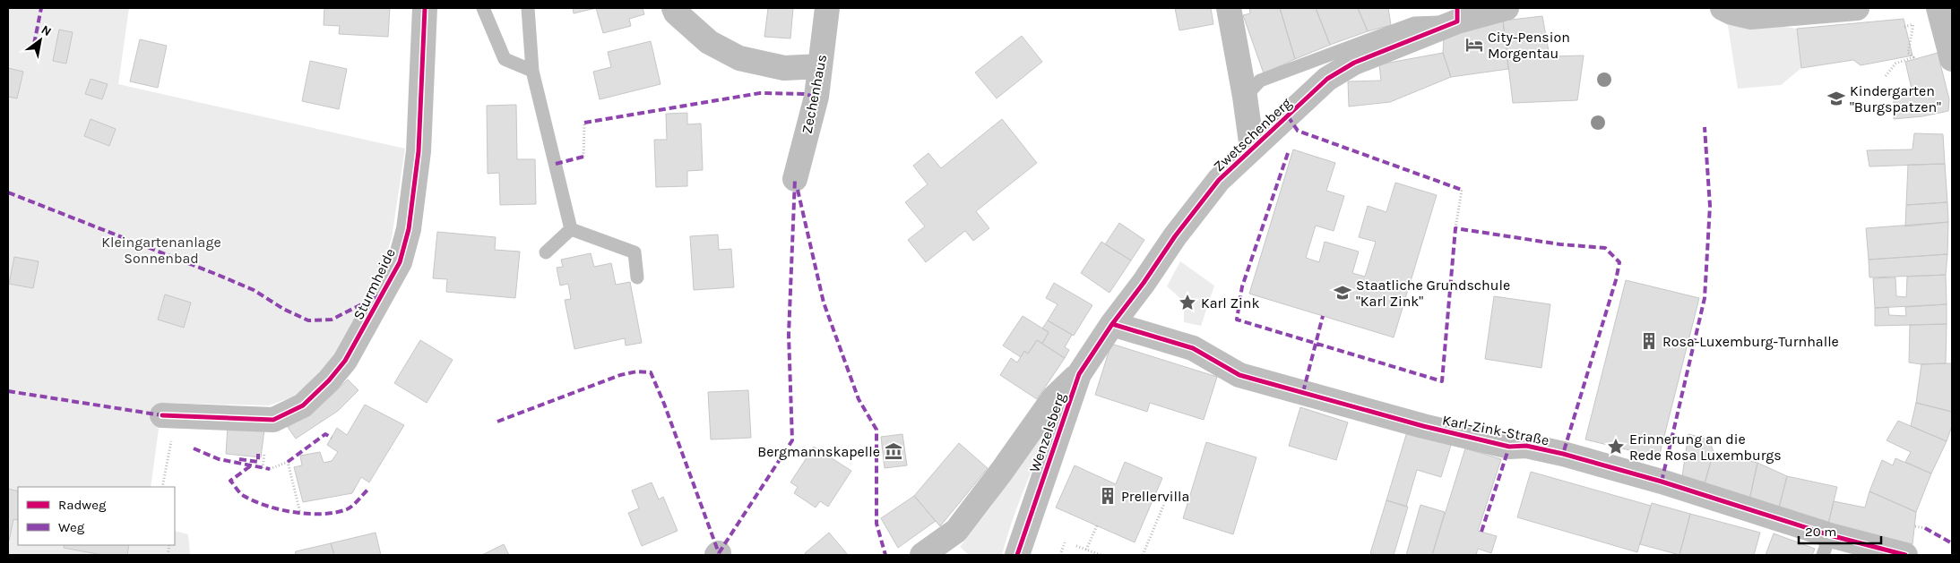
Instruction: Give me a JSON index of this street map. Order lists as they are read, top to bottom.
{
  "streets": {
    "street": [
      "Zechenhaus",
      "Zwetschenberg",
      "Sturmheide",
      "Karl-Zink-Straße",
      "Wenzelsberg"
    ]
  },
  "crossings": [
    ["Zwetschenberg", "Karl-Zink-Straße"],
    ["Zwetschenberg", "Wenzelsberg"],
    ["Karl-Zink-Straße", "Wenzelsberg"]
  ],
  "parks": ["Kleingartenanlage Sonnenbad"],
  "places": {
    "hotel": ["City-Pension Morgentau"],
    "school or university": ["Kindergarten \"Burgspatzen\"", "Staatliche Grundschule \"Karl Zink\""],
    "place": ["Karl Zink", "Erinnerung an die Rede Rosa Luxemburgs"],
    "building": ["Rosa-Luxemburg-Turnhalle", "Prellervilla"],
    "museum": ["Bergmannskapelle"]
  },
  "legend": ["Radweg", "Weg"],
  "scale_bar": "20 m",
  "north": "top right"
}
